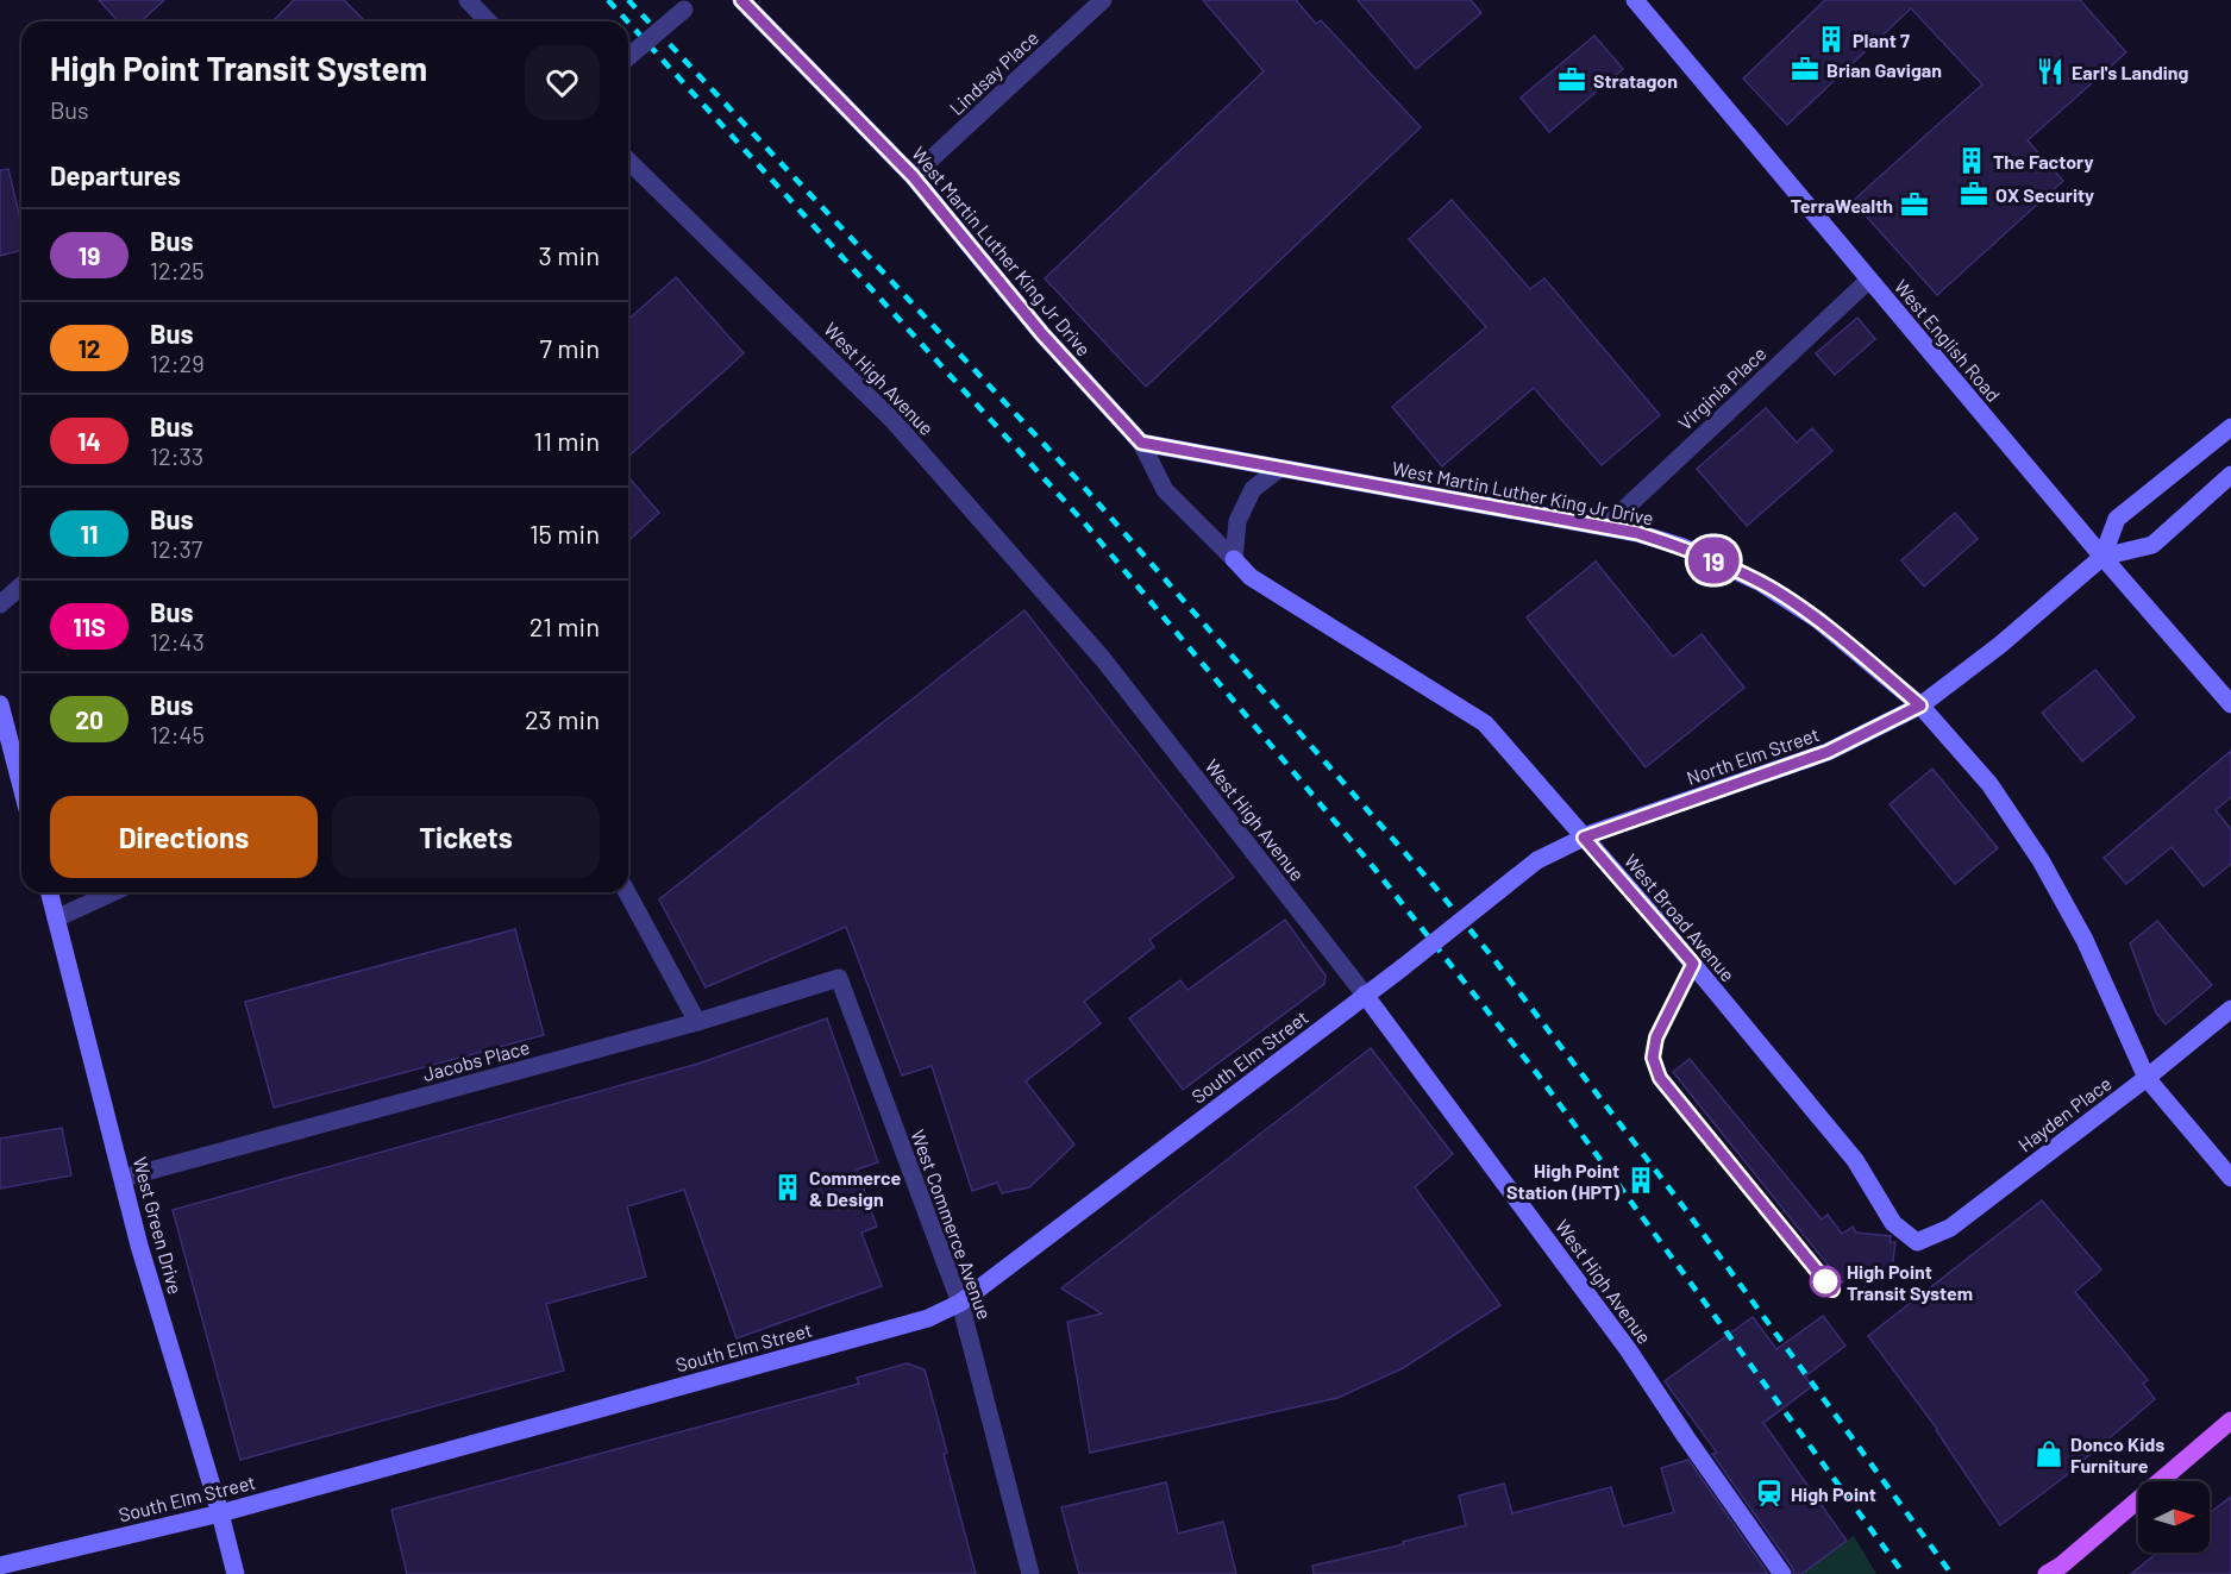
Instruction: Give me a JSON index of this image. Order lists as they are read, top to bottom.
{
  "streets": {
    "street": [
      "Lindsay Place",
      "West Martin Luther King Jr Drive",
      "West English Road",
      "West High Avenue",
      "Virginia Place",
      "North Elm Street",
      "West Broad Avenue",
      "South Elm Street",
      "Jacobs Place",
      "Hayden Place",
      "West Commerce Avenue",
      "West Green Drive"
    ]
  },
  "crossings": [
    ["Lindsay Place", "West Martin Luther King Jr Drive"],
    ["West Martin Luther King Jr Drive", "Virginia Place"],
    ["West Martin Luther King Jr Drive", "North Elm Street"],
    ["West Martin Luther King Jr Drive", "West Broad Avenue"],
    ["West Martin Luther King Jr Drive", "Hayden Place"],
    ["West English Road", "Virginia Place"],
    ["West English Road", "North Elm Street"],
    ["West High Avenue", "South Elm Street"],
    ["North Elm Street", "West Broad Avenue"],
    ["North Elm Street", "South Elm Street"],
    ["West Broad Avenue", "Hayden Place"],
    ["South Elm Street", "West Commerce Avenue"],
    ["South Elm Street", "West Green Drive"],
    ["Jacobs Place", "West Commerce Avenue"],
    ["Jacobs Place", "West Green Drive"]
  ],
  "places": {
    "building": [
      "Plant 7",
      "The Factory",
      "High Point Station (HPT)",
      "Commerce & Design"
    ],
    "office": [
      "Brian Gavigan",
      "Stratagon",
      "OX Security",
      "TerraWealth"
    ],
    "restaurant": ["Earl's Landing"],
    "other": ["High Point Transit System"],
    "shop": ["Donco Kids Furniture"],
    "station": ["High Point"]
  },
  "lines": ["bus line 19"],
  "north": "right",
  "page": {
    "on_map": "19",
    "heading": [
      ["High Point Transit System", "Bus"],
      "Departures"
    ],
    "list": [
      {
        "mark": "19",
        "name": "Bus",
        "note": "12:25",
        "value": "3 min"
      },
      {
        "mark": "12",
        "name": "Bus",
        "note": "12:29",
        "value": "7 min"
      },
      {
        "mark": "14",
        "name": "Bus",
        "note": "12:33",
        "value": "11 min"
      },
      {
        "mark": "11",
        "name": "Bus",
        "note": "12:37",
        "value": "15 min"
      },
      {
        "mark": "11S",
        "name": "Bus",
        "note": "12:43",
        "value": "21 min"
      },
      {
        "mark": "20",
        "name": "Bus",
        "note": "12:45",
        "value": "23 min"
      }
    ],
    "buttons": ["Directions", "Tickets"]
  }
}
